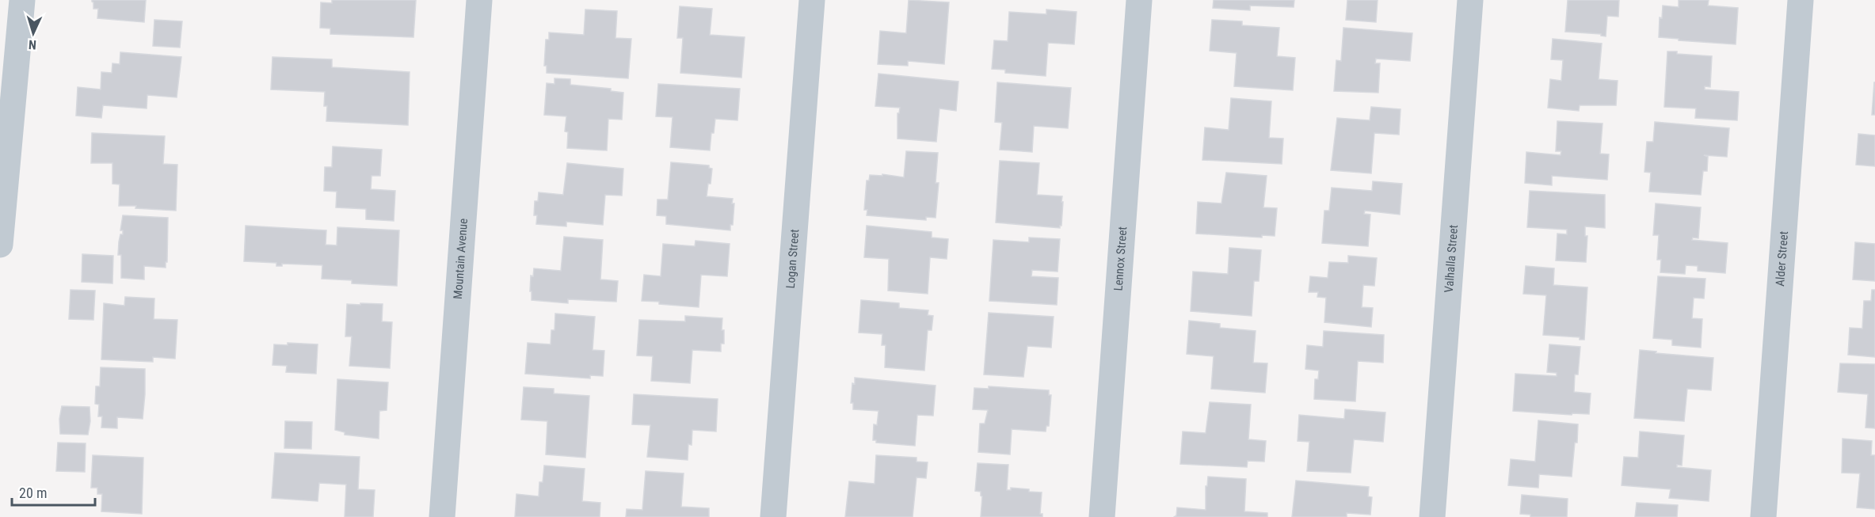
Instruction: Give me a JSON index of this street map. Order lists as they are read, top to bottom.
{
  "streets": {
    "street": [
      "Mountain Avenue",
      "Logan Street",
      "Lennox Street",
      "Valhalla Street",
      "Alder Street"
    ]
  },
  "scale_bar": "20 m",
  "north": "bottom"
}
